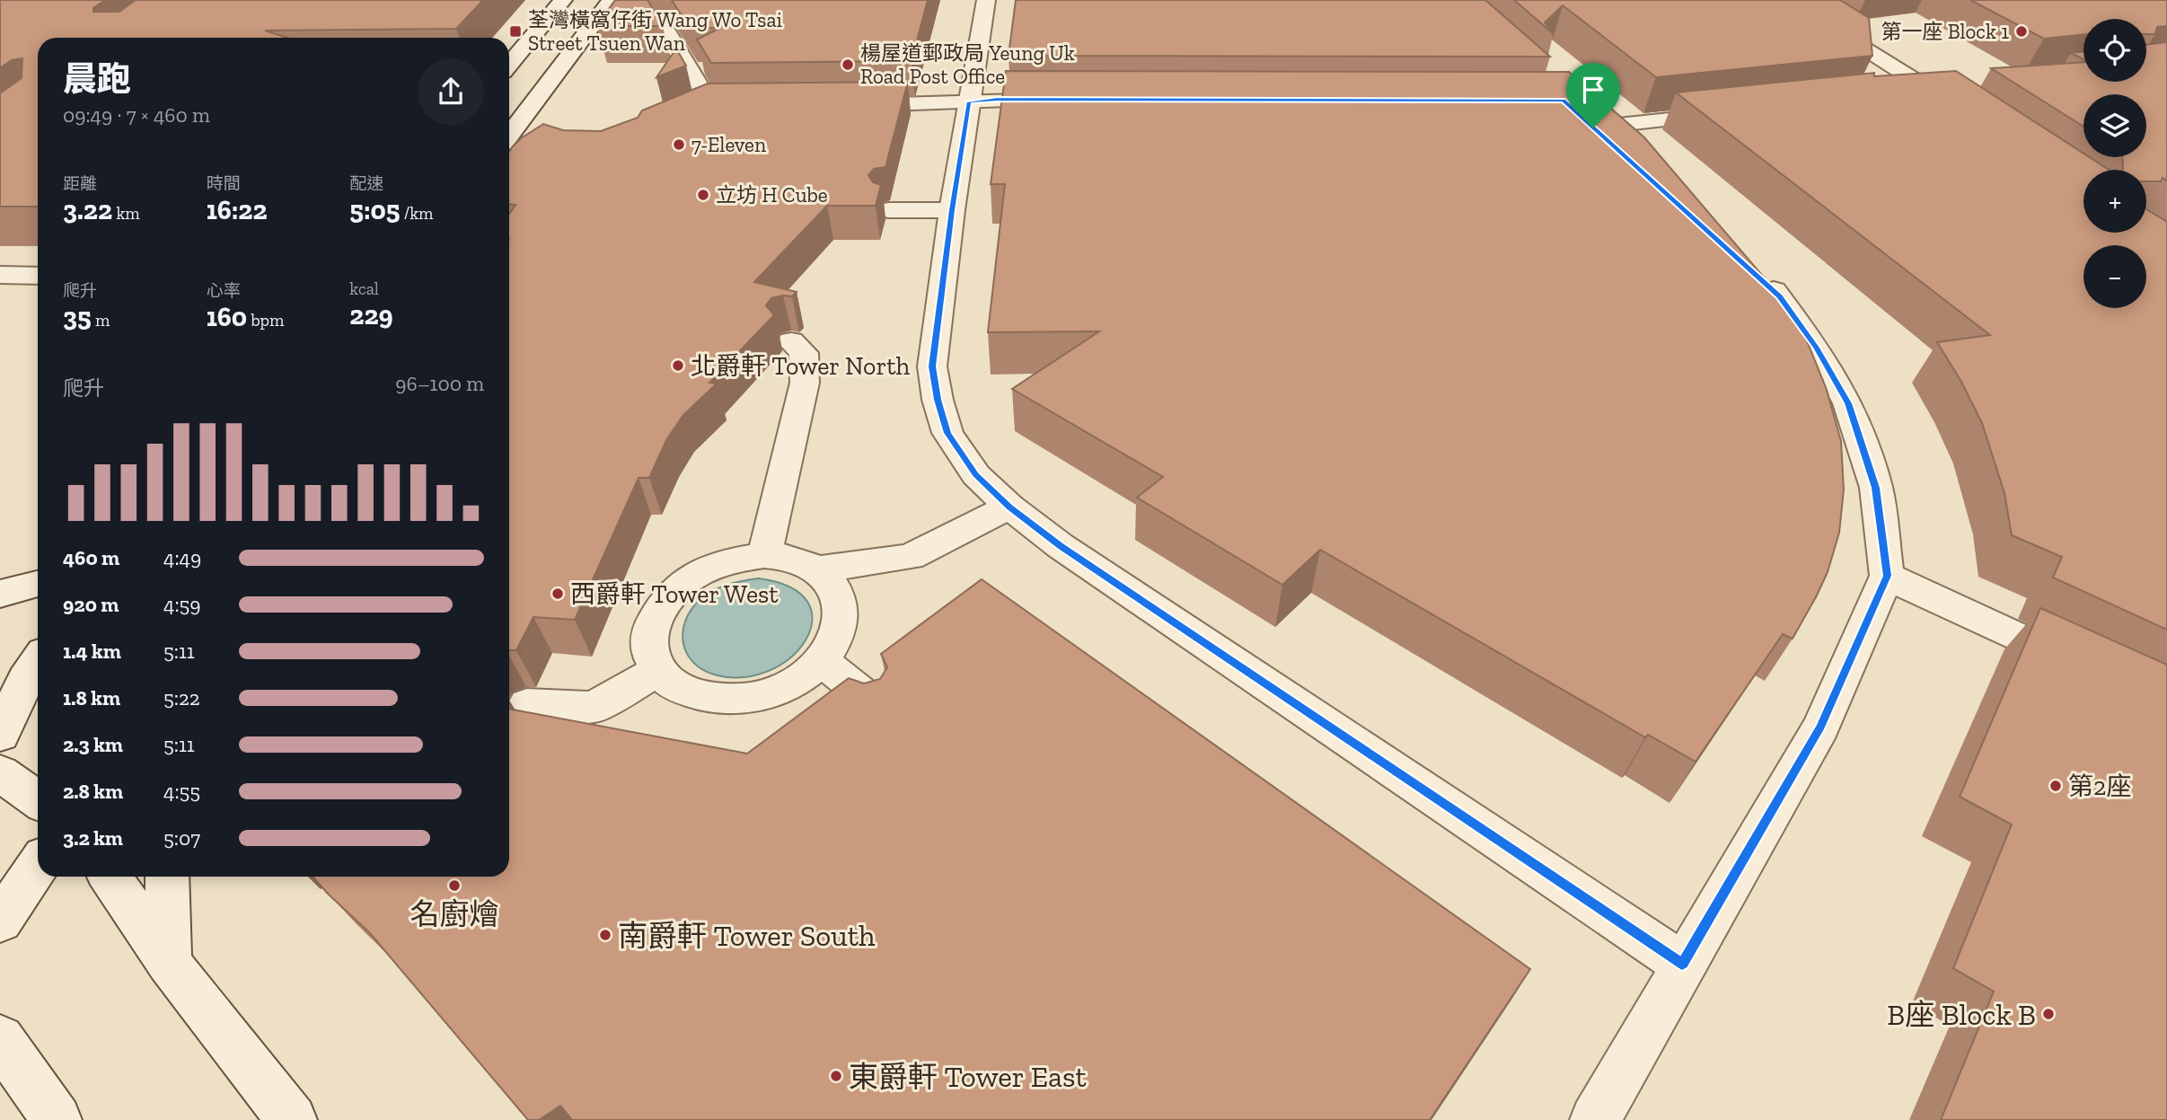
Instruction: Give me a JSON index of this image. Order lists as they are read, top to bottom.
{
  "places": {
    "transit": ["荃灣橫窩仔街 Wang Wo Tsai Street Tsuen Wan"],
    "other": [
      "第一座 Block 1",
      "楊屋道郵政局 Yeung Uk Road Post Office",
      "7-Eleven",
      "立坊 H Cube",
      "北爵軒 Tower North",
      "西爵軒 Tower West",
      "第2座",
      "名廚燴",
      "南爵軒 Tower South",
      "B座 Block B",
      "東爵軒 Tower East"
    ]
  },
  "page": {
    "map_buttons": ["+", "−"],
    "heading": ["晨跑", "09:49 · 7 × 460 m"],
    "stats": [
      ["距離", "3.22 km"],
      ["時間", "16:22"],
      ["配速", "5:05 /km"],
      ["爬升", "35 m"],
      ["心率", "160 bpm"],
      ["kcal", "229"]
    ],
    "chart": ["爬升", "96–100 m"],
    "list": [
      {
        "name": "460 m",
        "note": "4:49"
      },
      {
        "name": "920 m",
        "note": "4:59"
      },
      {
        "name": "1.4 km",
        "note": "5:11"
      },
      {
        "name": "1.8 km",
        "note": "5:22"
      },
      {
        "name": "2.3 km",
        "note": "5:11"
      },
      {
        "name": "2.8 km",
        "note": "4:55"
      },
      {
        "name": "3.2 km",
        "note": "5:07"
      }
    ]
  }
}
